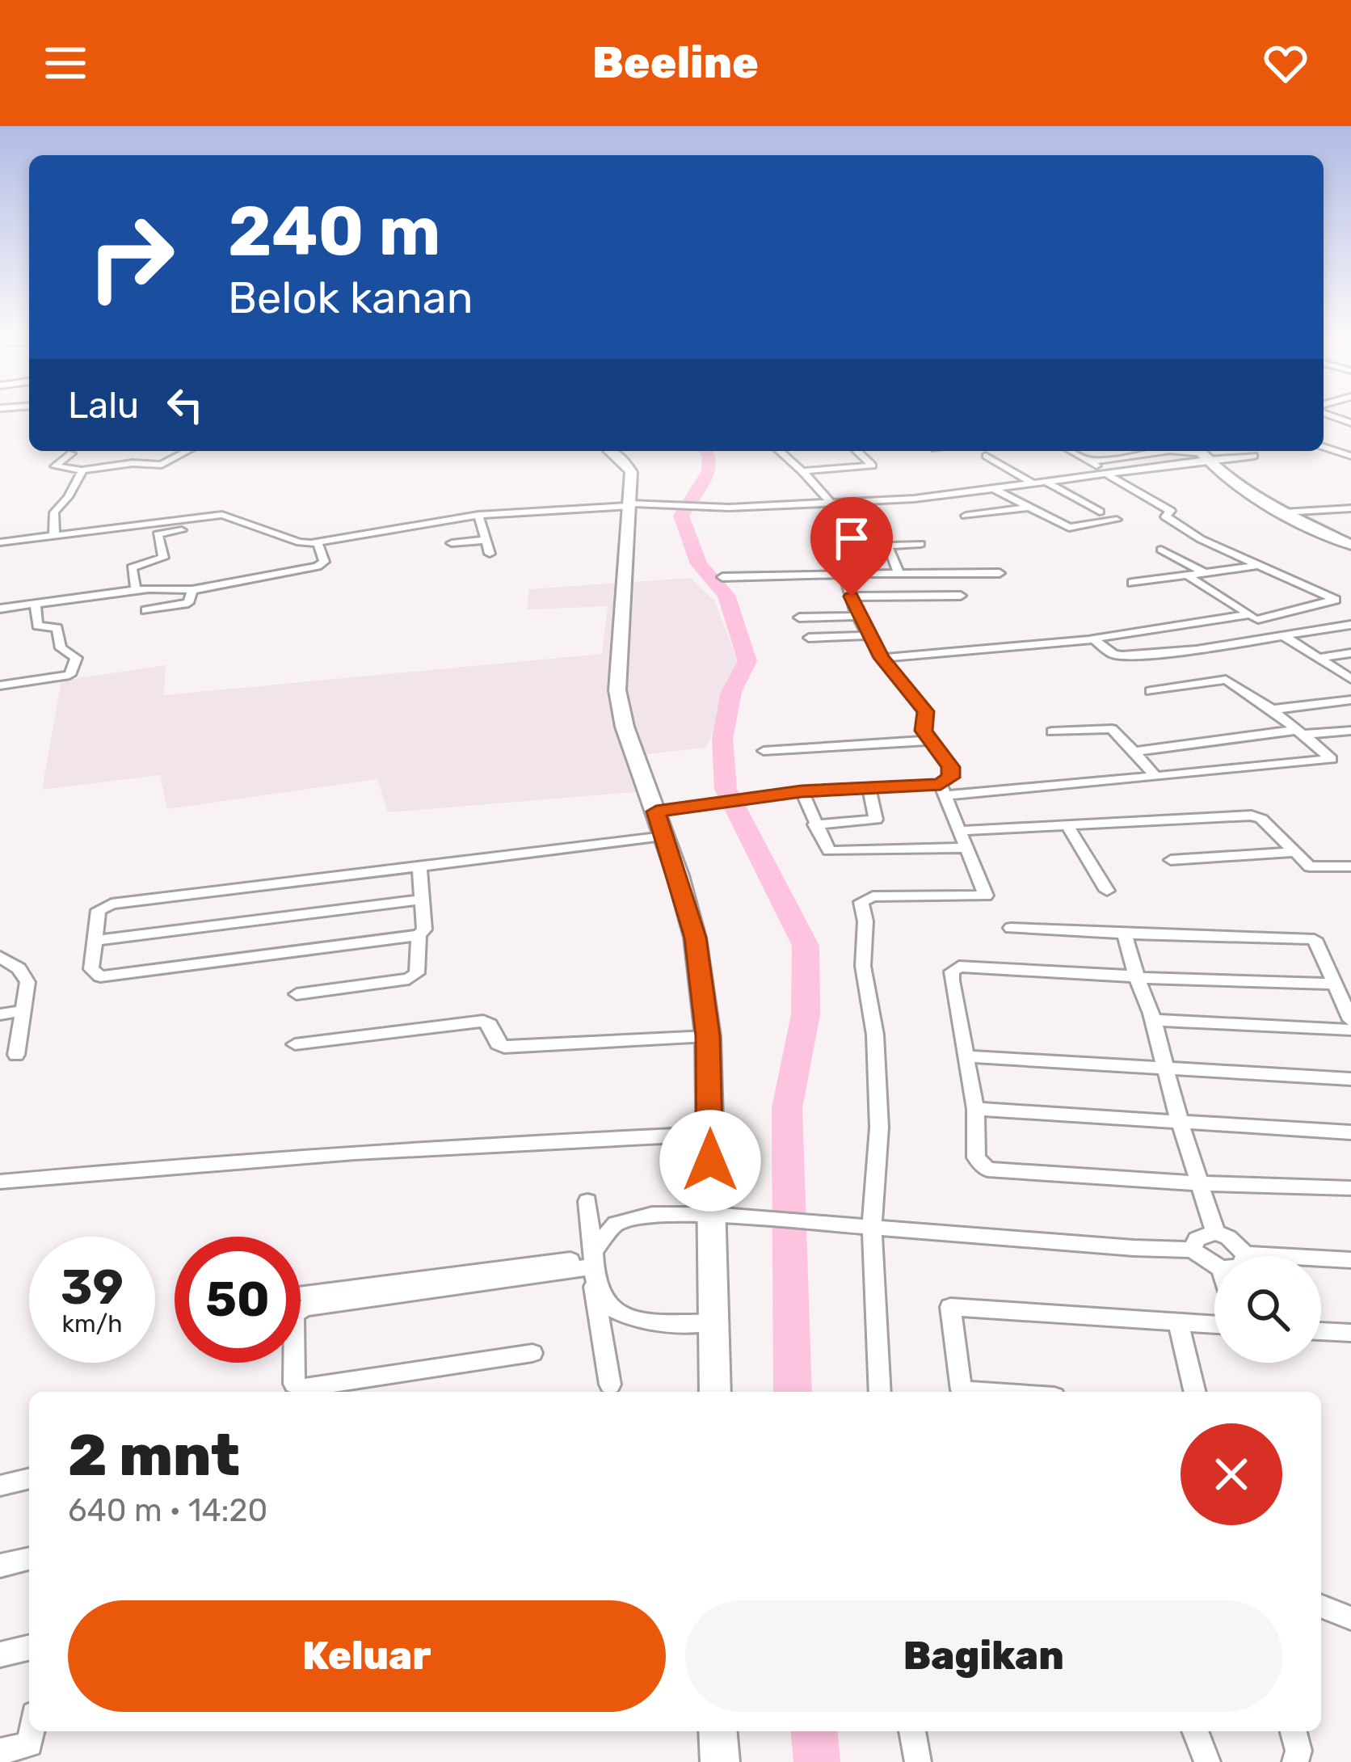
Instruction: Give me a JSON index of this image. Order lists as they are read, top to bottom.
{
  "page": {
    "header": "Beeline",
    "turn": ["240 m", "Belok kanan"],
    "then": "Lalu",
    "speed": "39 km/h",
    "limit": "50",
    "heading": ["2 mnt", "640 m · 14:20"],
    "buttons": ["Keluar", "Bagikan"]
  }
}
